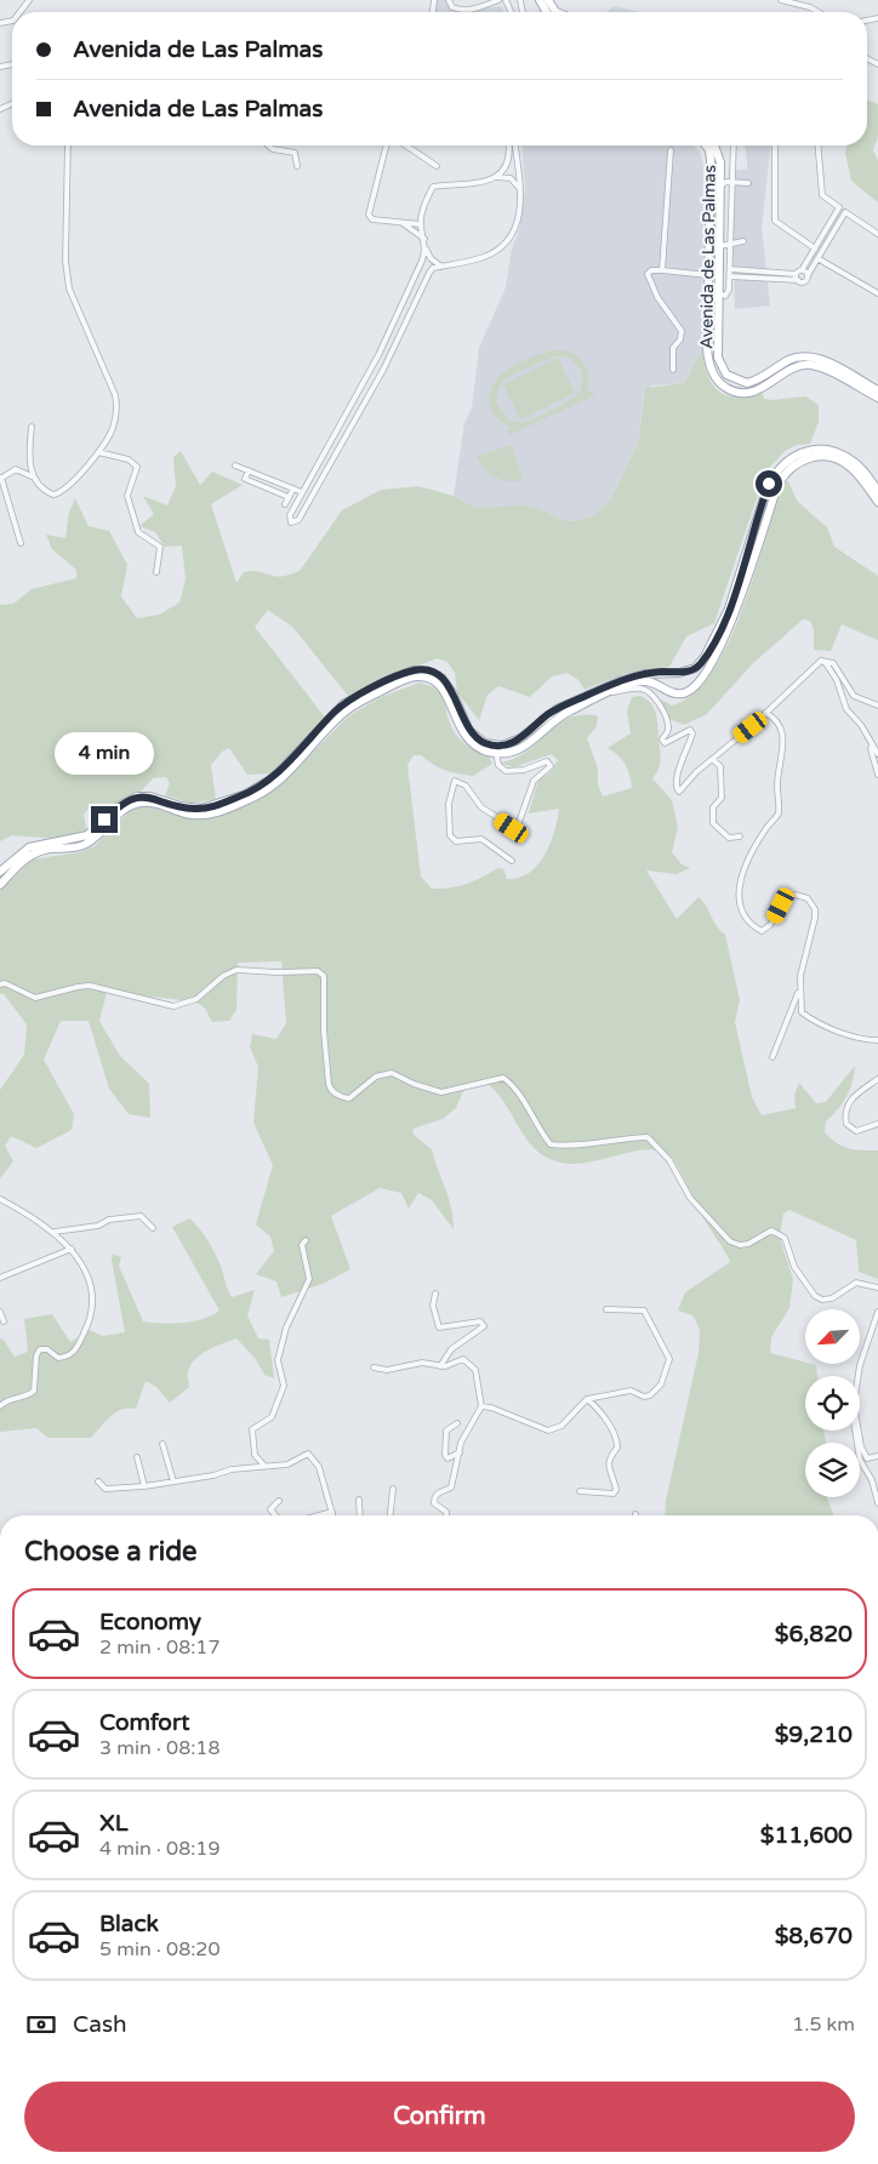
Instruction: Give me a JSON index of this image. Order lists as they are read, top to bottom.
{
  "streets": {
    "main road": ["Avenida de Las Palmas"]
  },
  "north": "bottom left",
  "page": {
    "banner": ["Avenida de Las Palmas", "Avenida de Las Palmas"],
    "bubble": "4 min",
    "heading": "Choose a ride",
    "list": [
      {
        "name": "Economy",
        "note": "2 min · 08:17",
        "value": "$6,820"
      },
      {
        "name": "Comfort",
        "note": "3 min · 08:18",
        "value": "$9,210"
      },
      {
        "name": "XL",
        "note": "4 min · 08:19",
        "value": "$11,600"
      },
      {
        "name": "Black",
        "note": "5 min · 08:20",
        "value": "$8,670"
      }
    ],
    "pay": ["Cash", "1.5 km"],
    "buttons": "Confirm"
  }
}
